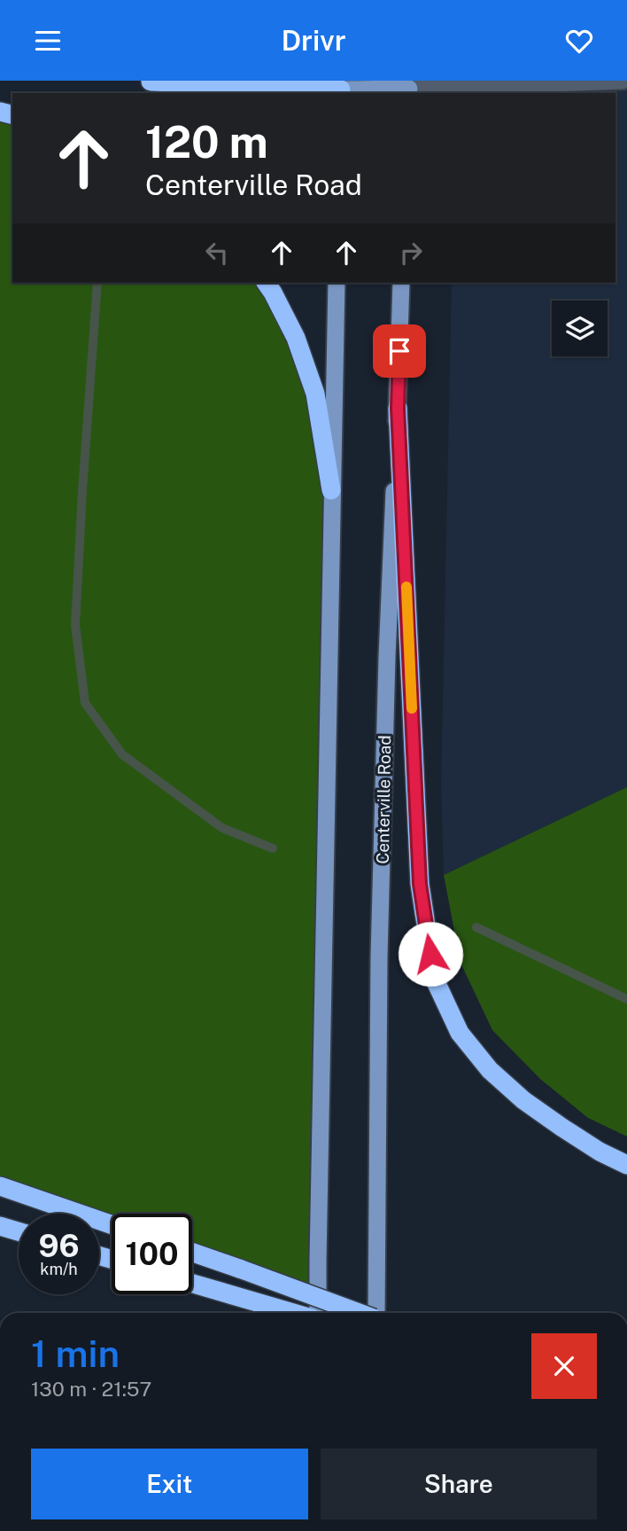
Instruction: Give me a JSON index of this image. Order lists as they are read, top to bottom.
{
  "streets": {
    "main road": ["Centerville Road"]
  },
  "page": {
    "header": "Drivr",
    "turn": ["120 m", "Centerville Road"],
    "speed": "96 km/h",
    "limit": "100",
    "heading": ["1 min", "130 m · 21:57"],
    "buttons": ["Exit", "Share"]
  }
}
